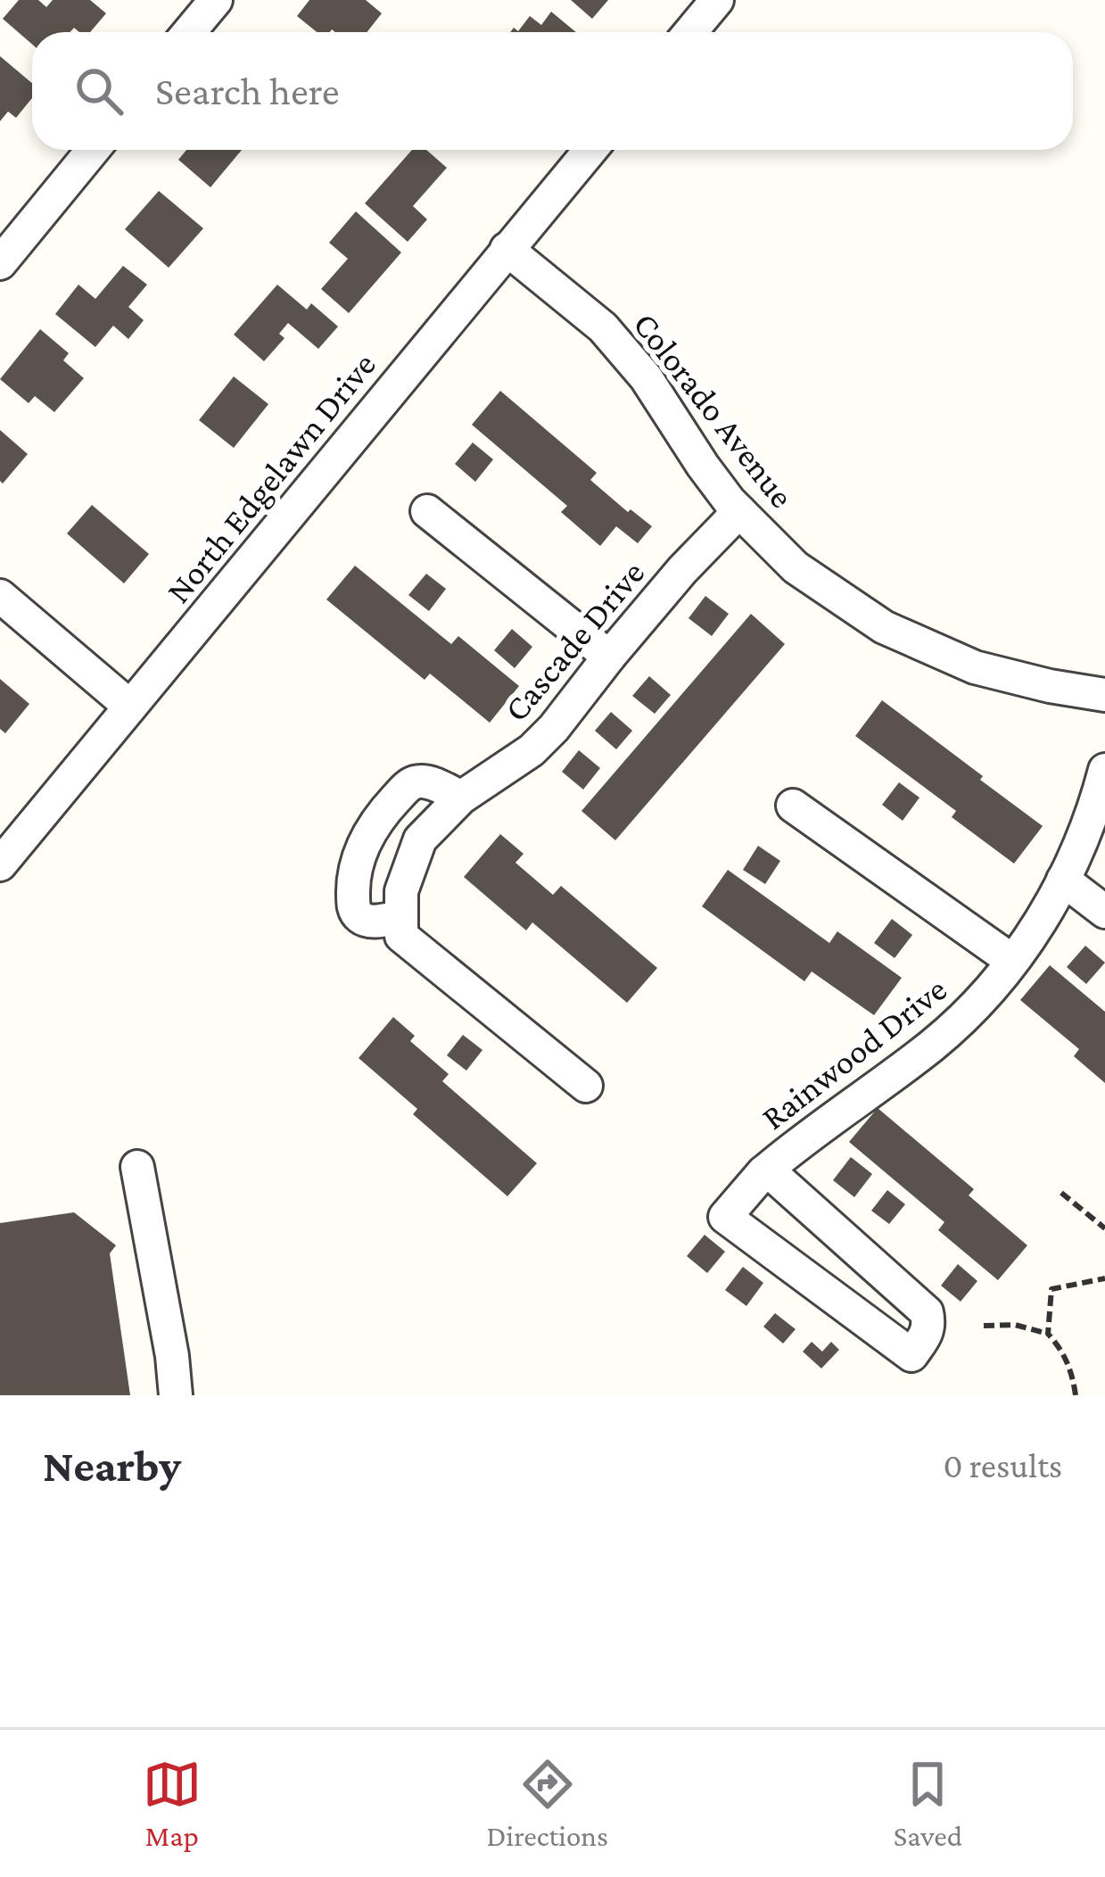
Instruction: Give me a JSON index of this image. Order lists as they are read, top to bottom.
{
  "streets": {
    "street": [
      "Colorado Avenue",
      "North Edgelawn Drive",
      "Cascade Drive",
      "Rainwood Drive"
    ]
  },
  "crossings": [
    ["Colorado Avenue", "North Edgelawn Drive"],
    ["Colorado Avenue", "Cascade Drive"]
  ],
  "page": {
    "search": "Search here",
    "heading": ["Nearby", "0 results"],
    "nav": ["Map", "Directions", "Saved"]
  }
}
